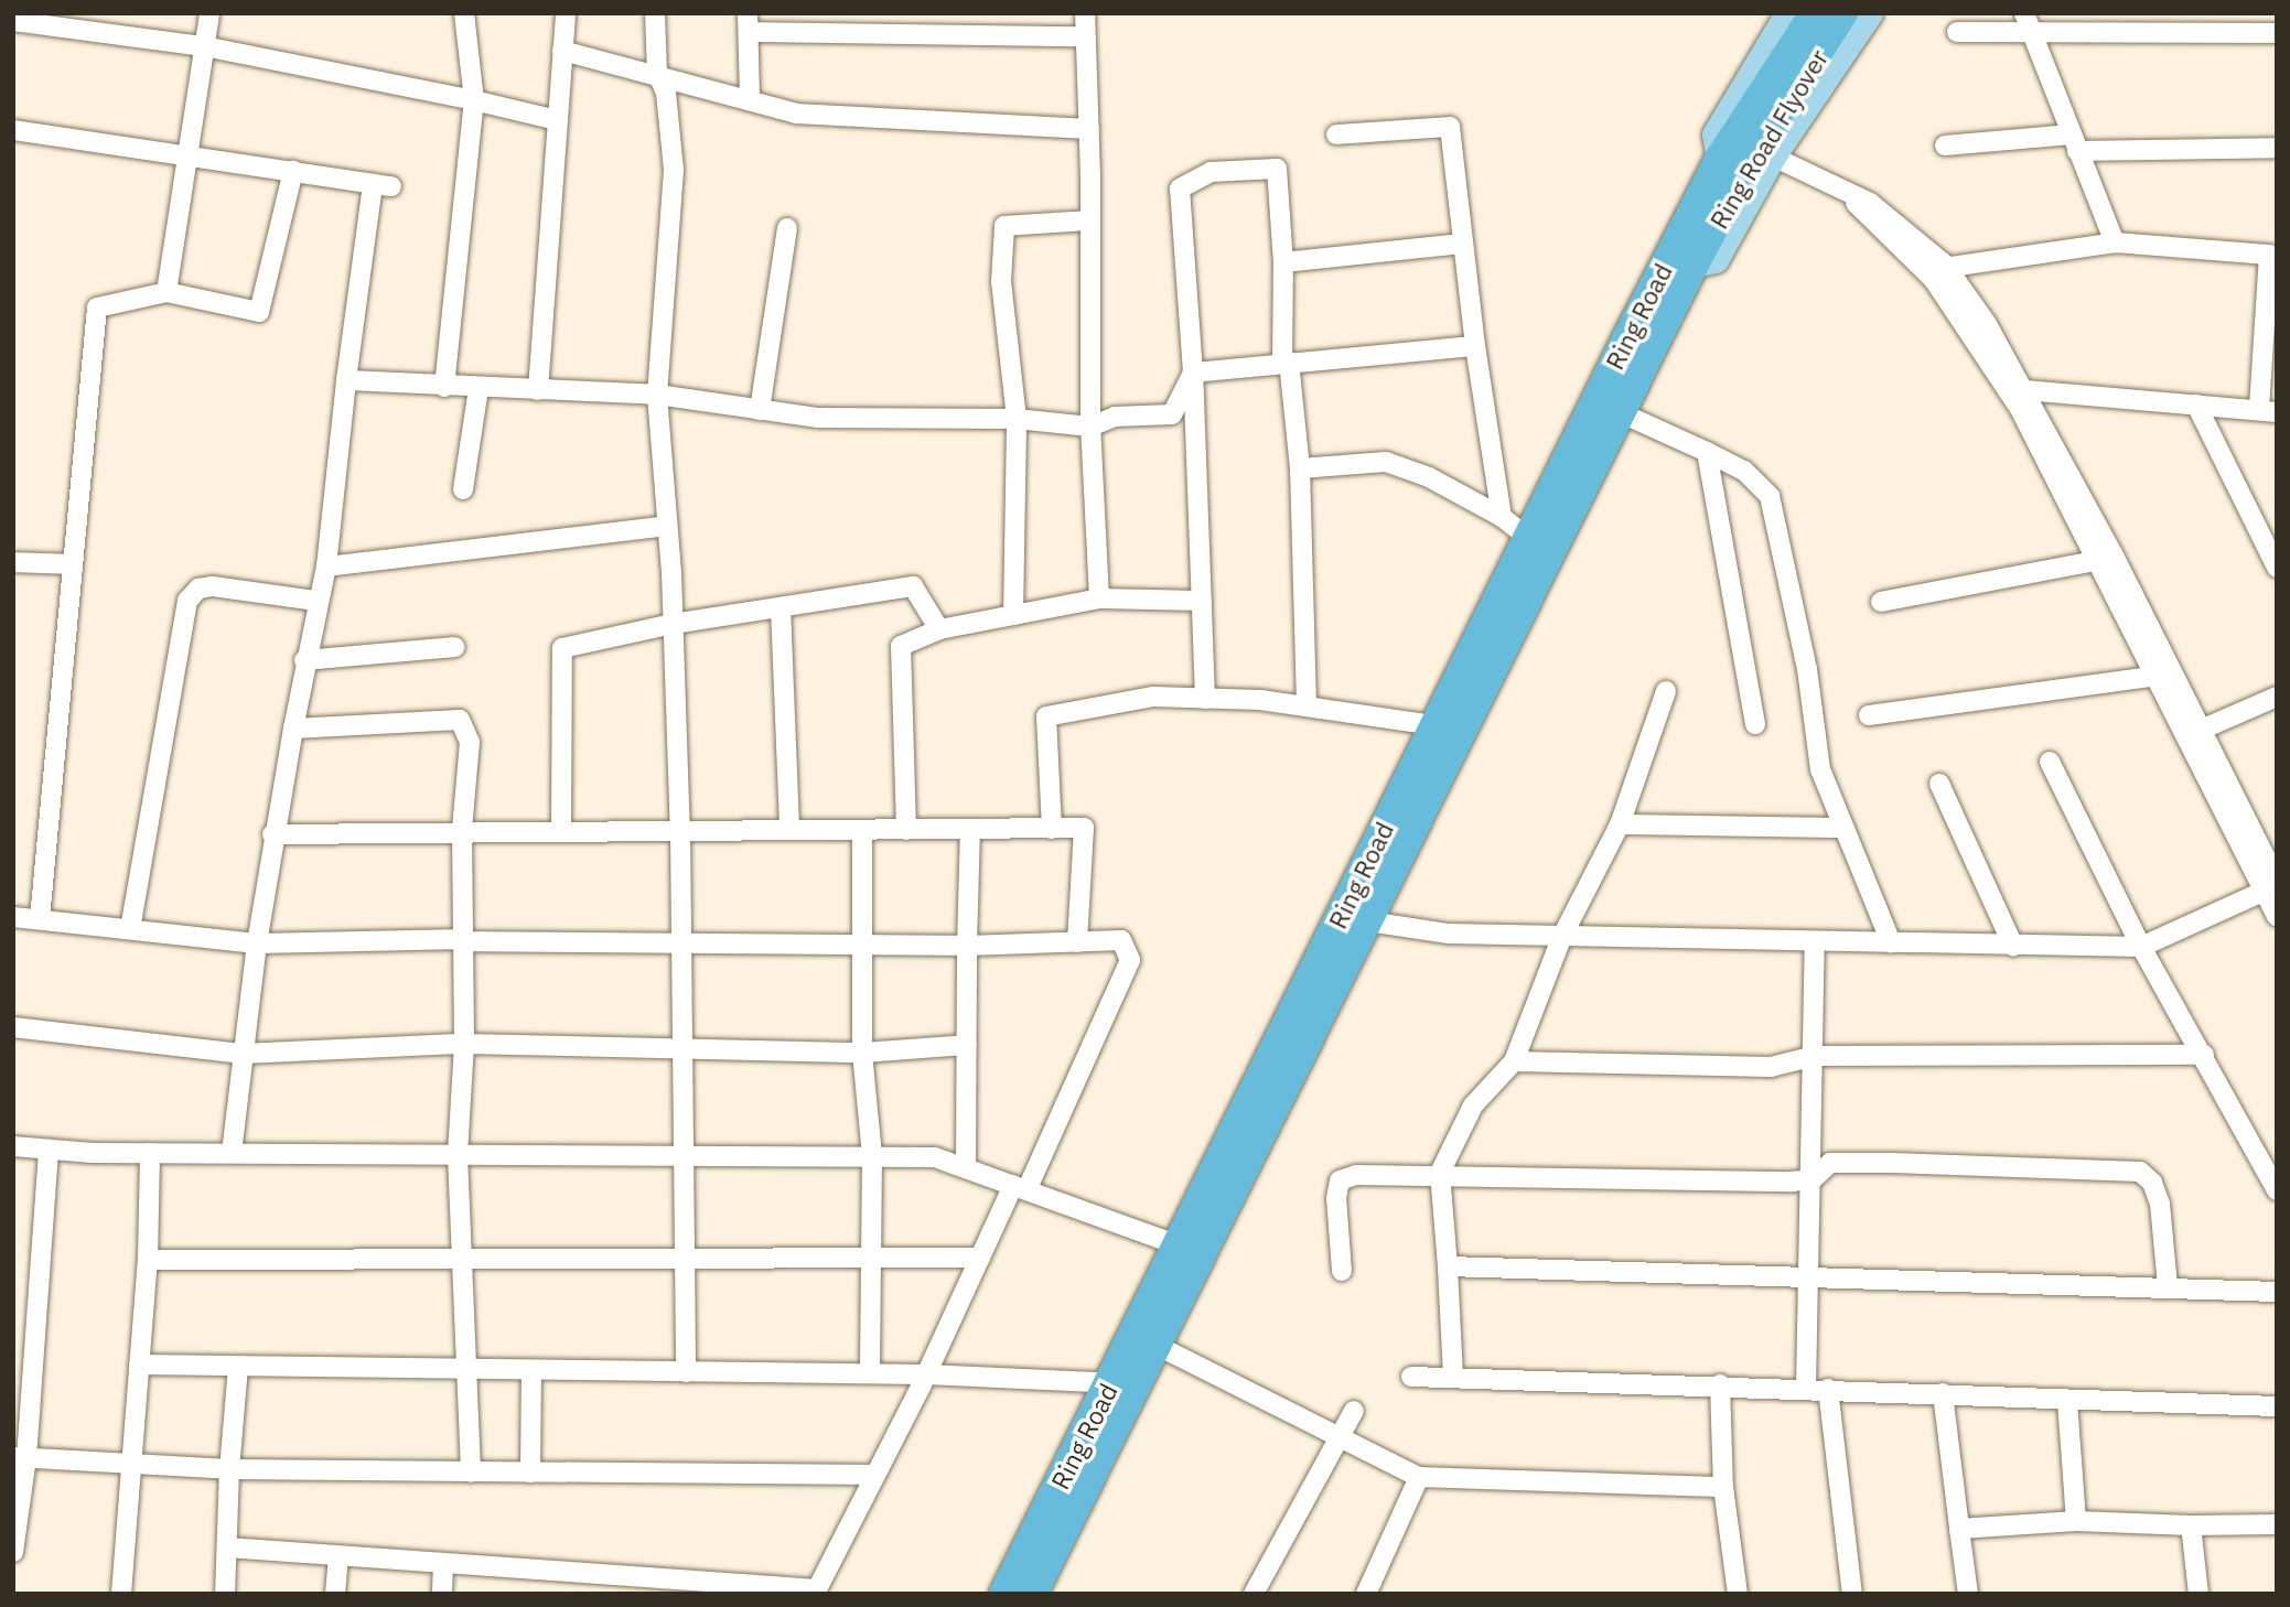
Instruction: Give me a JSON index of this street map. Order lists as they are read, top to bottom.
{
  "streets": {
    "highway": ["Ring Road Flyover", "Ring Road"]
  },
  "crossings": [
    ["Ring Road Flyover", "Ring Road"]
  ]
}
